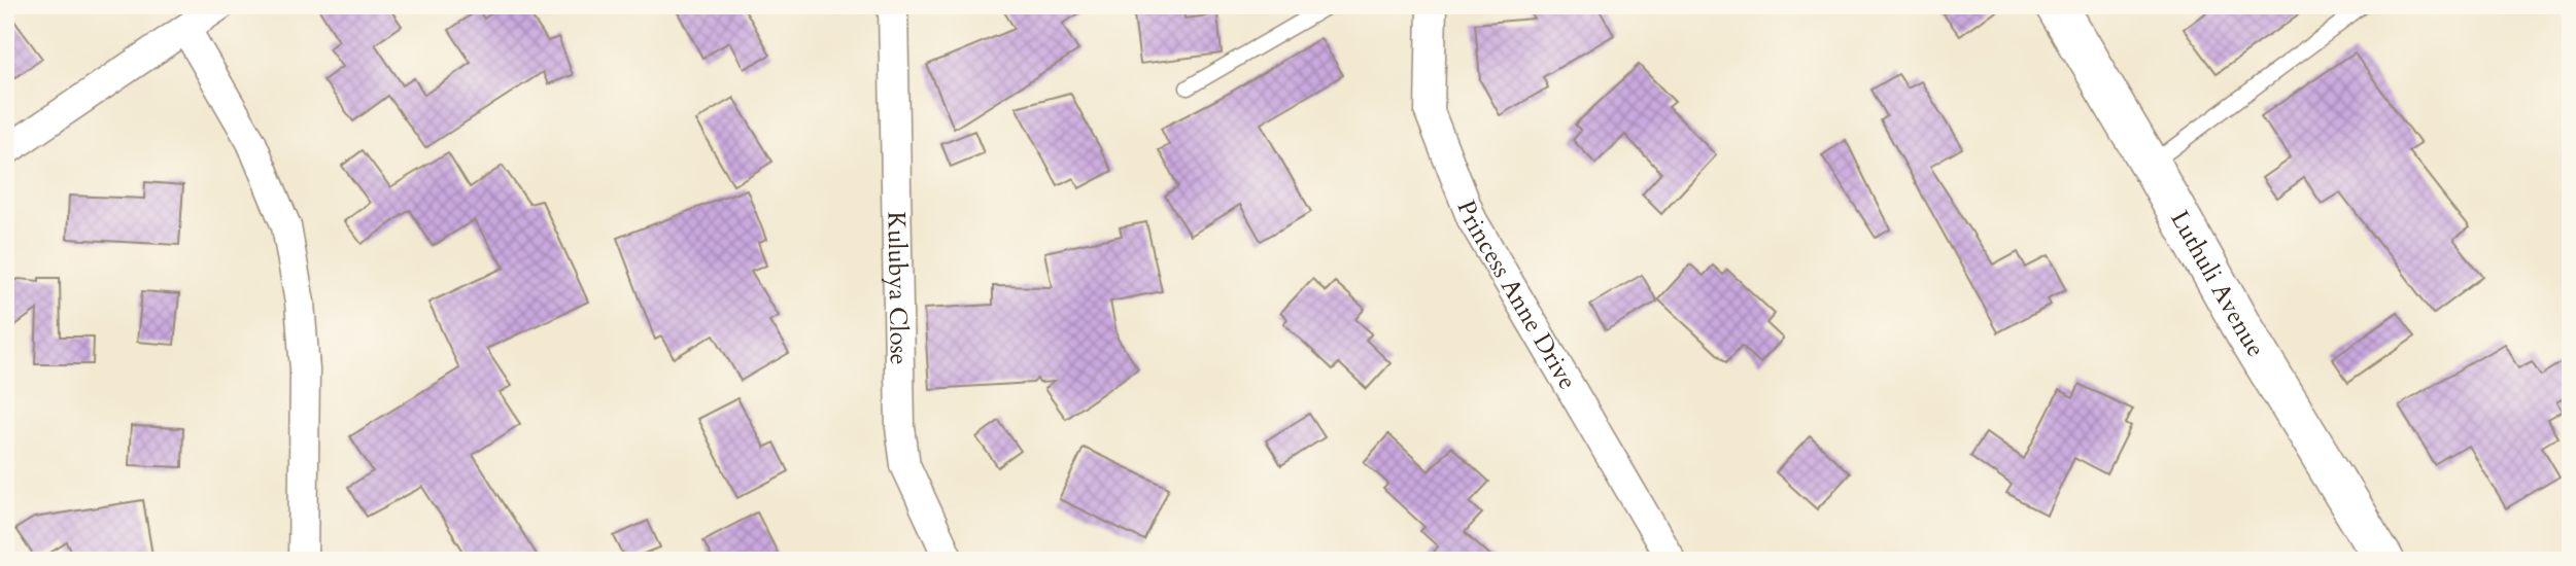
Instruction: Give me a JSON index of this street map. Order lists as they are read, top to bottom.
{
  "streets": {
    "street": ["Luthuli Avenue", "Kulubya Close", "Princess Anne Drive"]
  }
}
